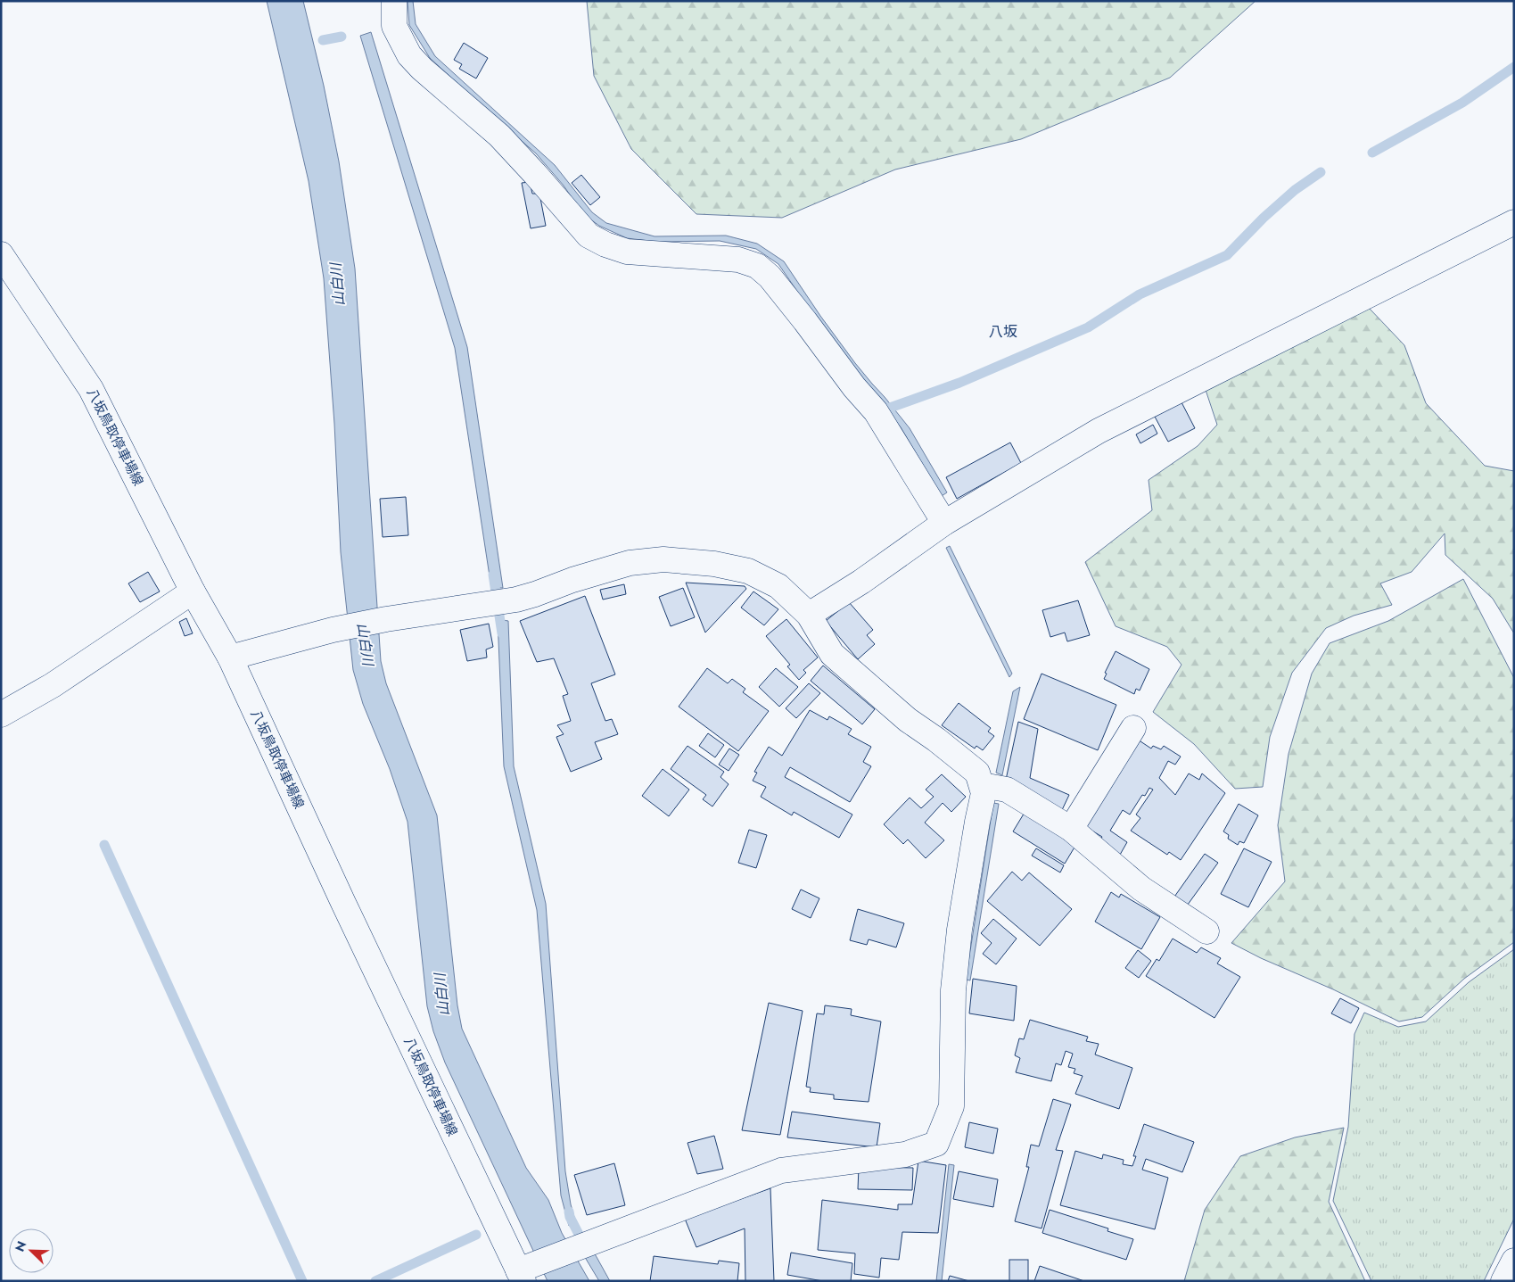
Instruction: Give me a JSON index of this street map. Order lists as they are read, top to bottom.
{
  "streets": {
    "street": ["八坂鳥取停車場線"]
  },
  "districts": ["八坂"],
  "water": ["山白川"],
  "north": "top left"
}
